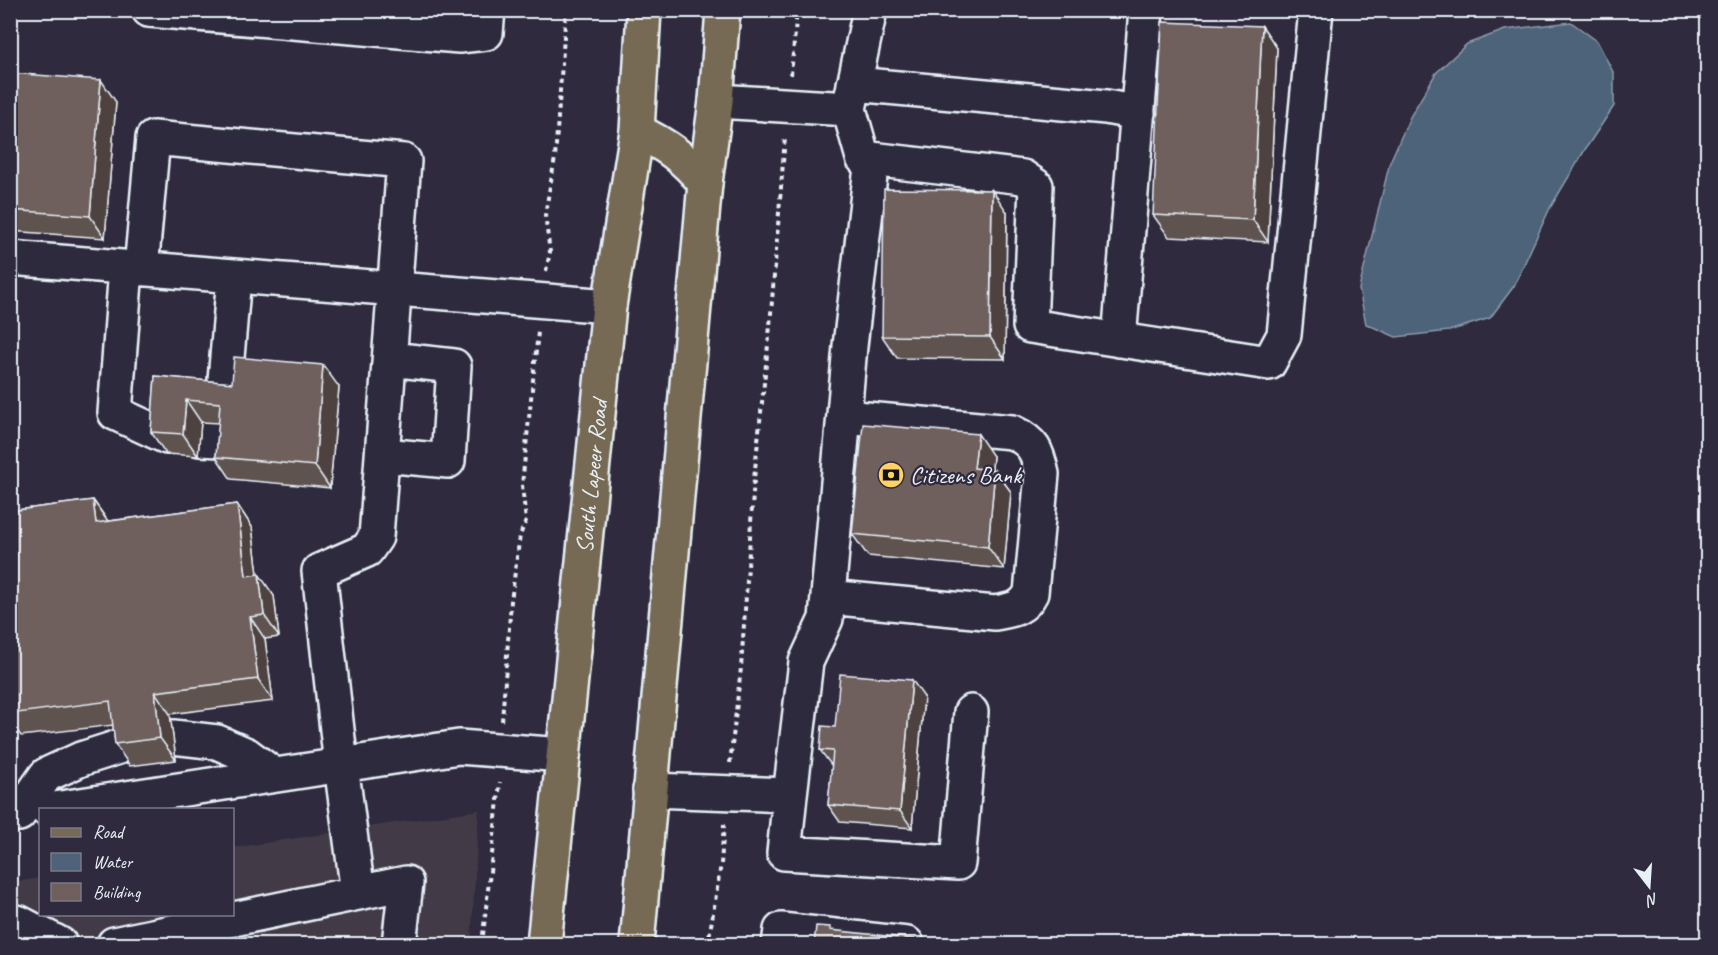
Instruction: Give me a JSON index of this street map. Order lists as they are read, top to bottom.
{
  "streets": {
    "main road": ["South Lapeer Road"]
  },
  "places": {
    "bank": ["Citizens Bank"]
  },
  "legend": ["Road", "Water", "Building"],
  "north": "bottom"
}
